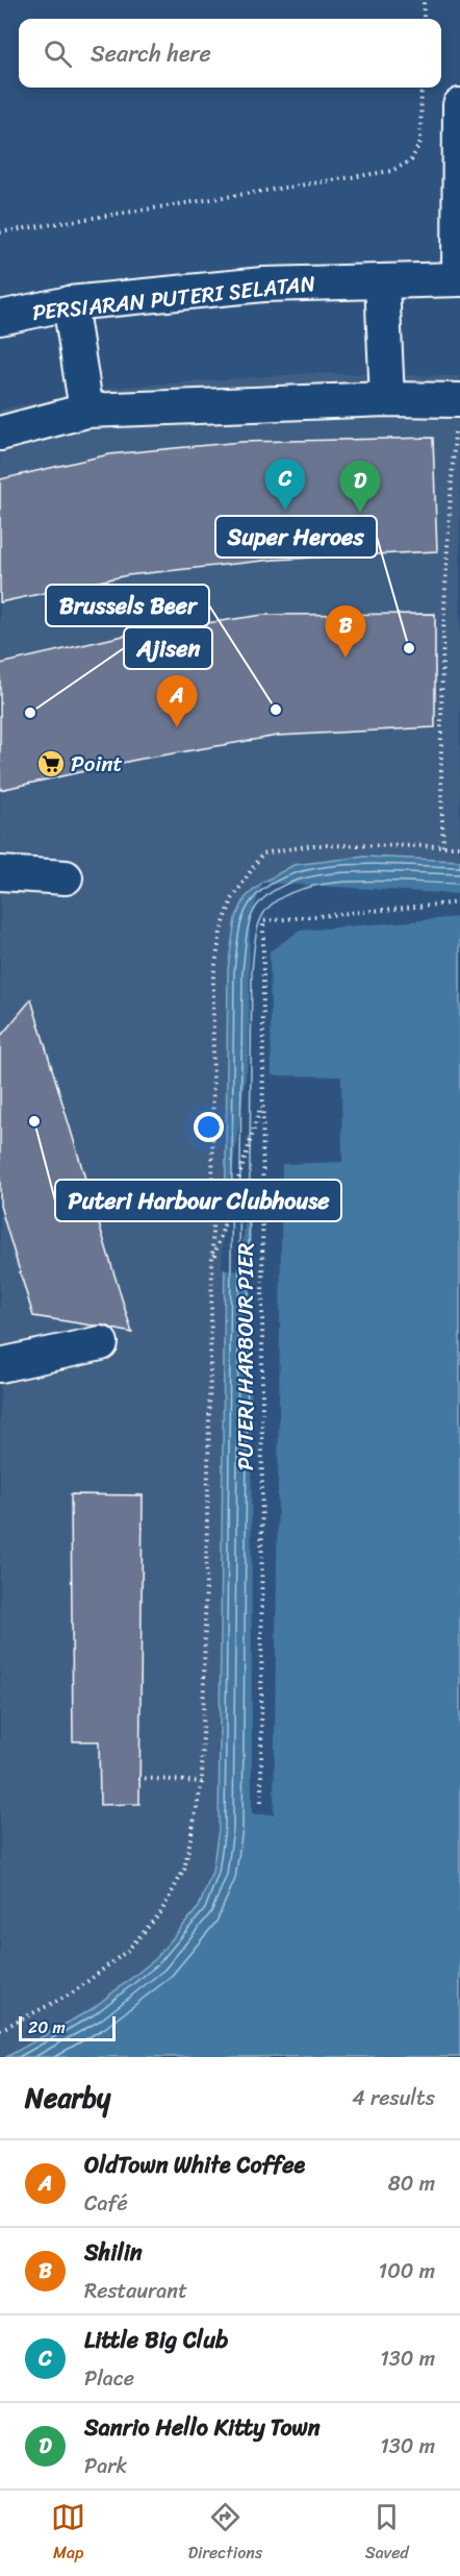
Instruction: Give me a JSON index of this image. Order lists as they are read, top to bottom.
{
  "streets": {
    "street": ["PERSIARAN PUTERI SELATAN"],
    "path": ["PUTERI HARBOUR PIER"]
  },
  "places": {
    "other": [
      "Super Heroes",
      "Brussels Beer",
      "Ajisen",
      "Puteri Harbour Clubhouse"
    ],
    "supermarket": ["Point"]
  },
  "scale_bar": "20 m",
  "page": {
    "search": "Search here",
    "pins": [
      "C",
      "D",
      "B",
      "A"
    ],
    "scale": "20 m",
    "heading": ["Nearby", "4 results"],
    "list": [
      {
        "mark": "A",
        "name": "OldTown White Coffee",
        "note": "Café",
        "value": "80 m"
      },
      {
        "mark": "B",
        "name": "Shilin",
        "note": "Restaurant",
        "value": "100 m"
      },
      {
        "mark": "C",
        "name": "Little Big Club",
        "note": "Place",
        "value": "130 m"
      },
      {
        "mark": "D",
        "name": "Sanrio Hello Kitty Town",
        "note": "Park",
        "value": "130 m"
      }
    ],
    "nav": ["Map", "Directions", "Saved"]
  }
}
